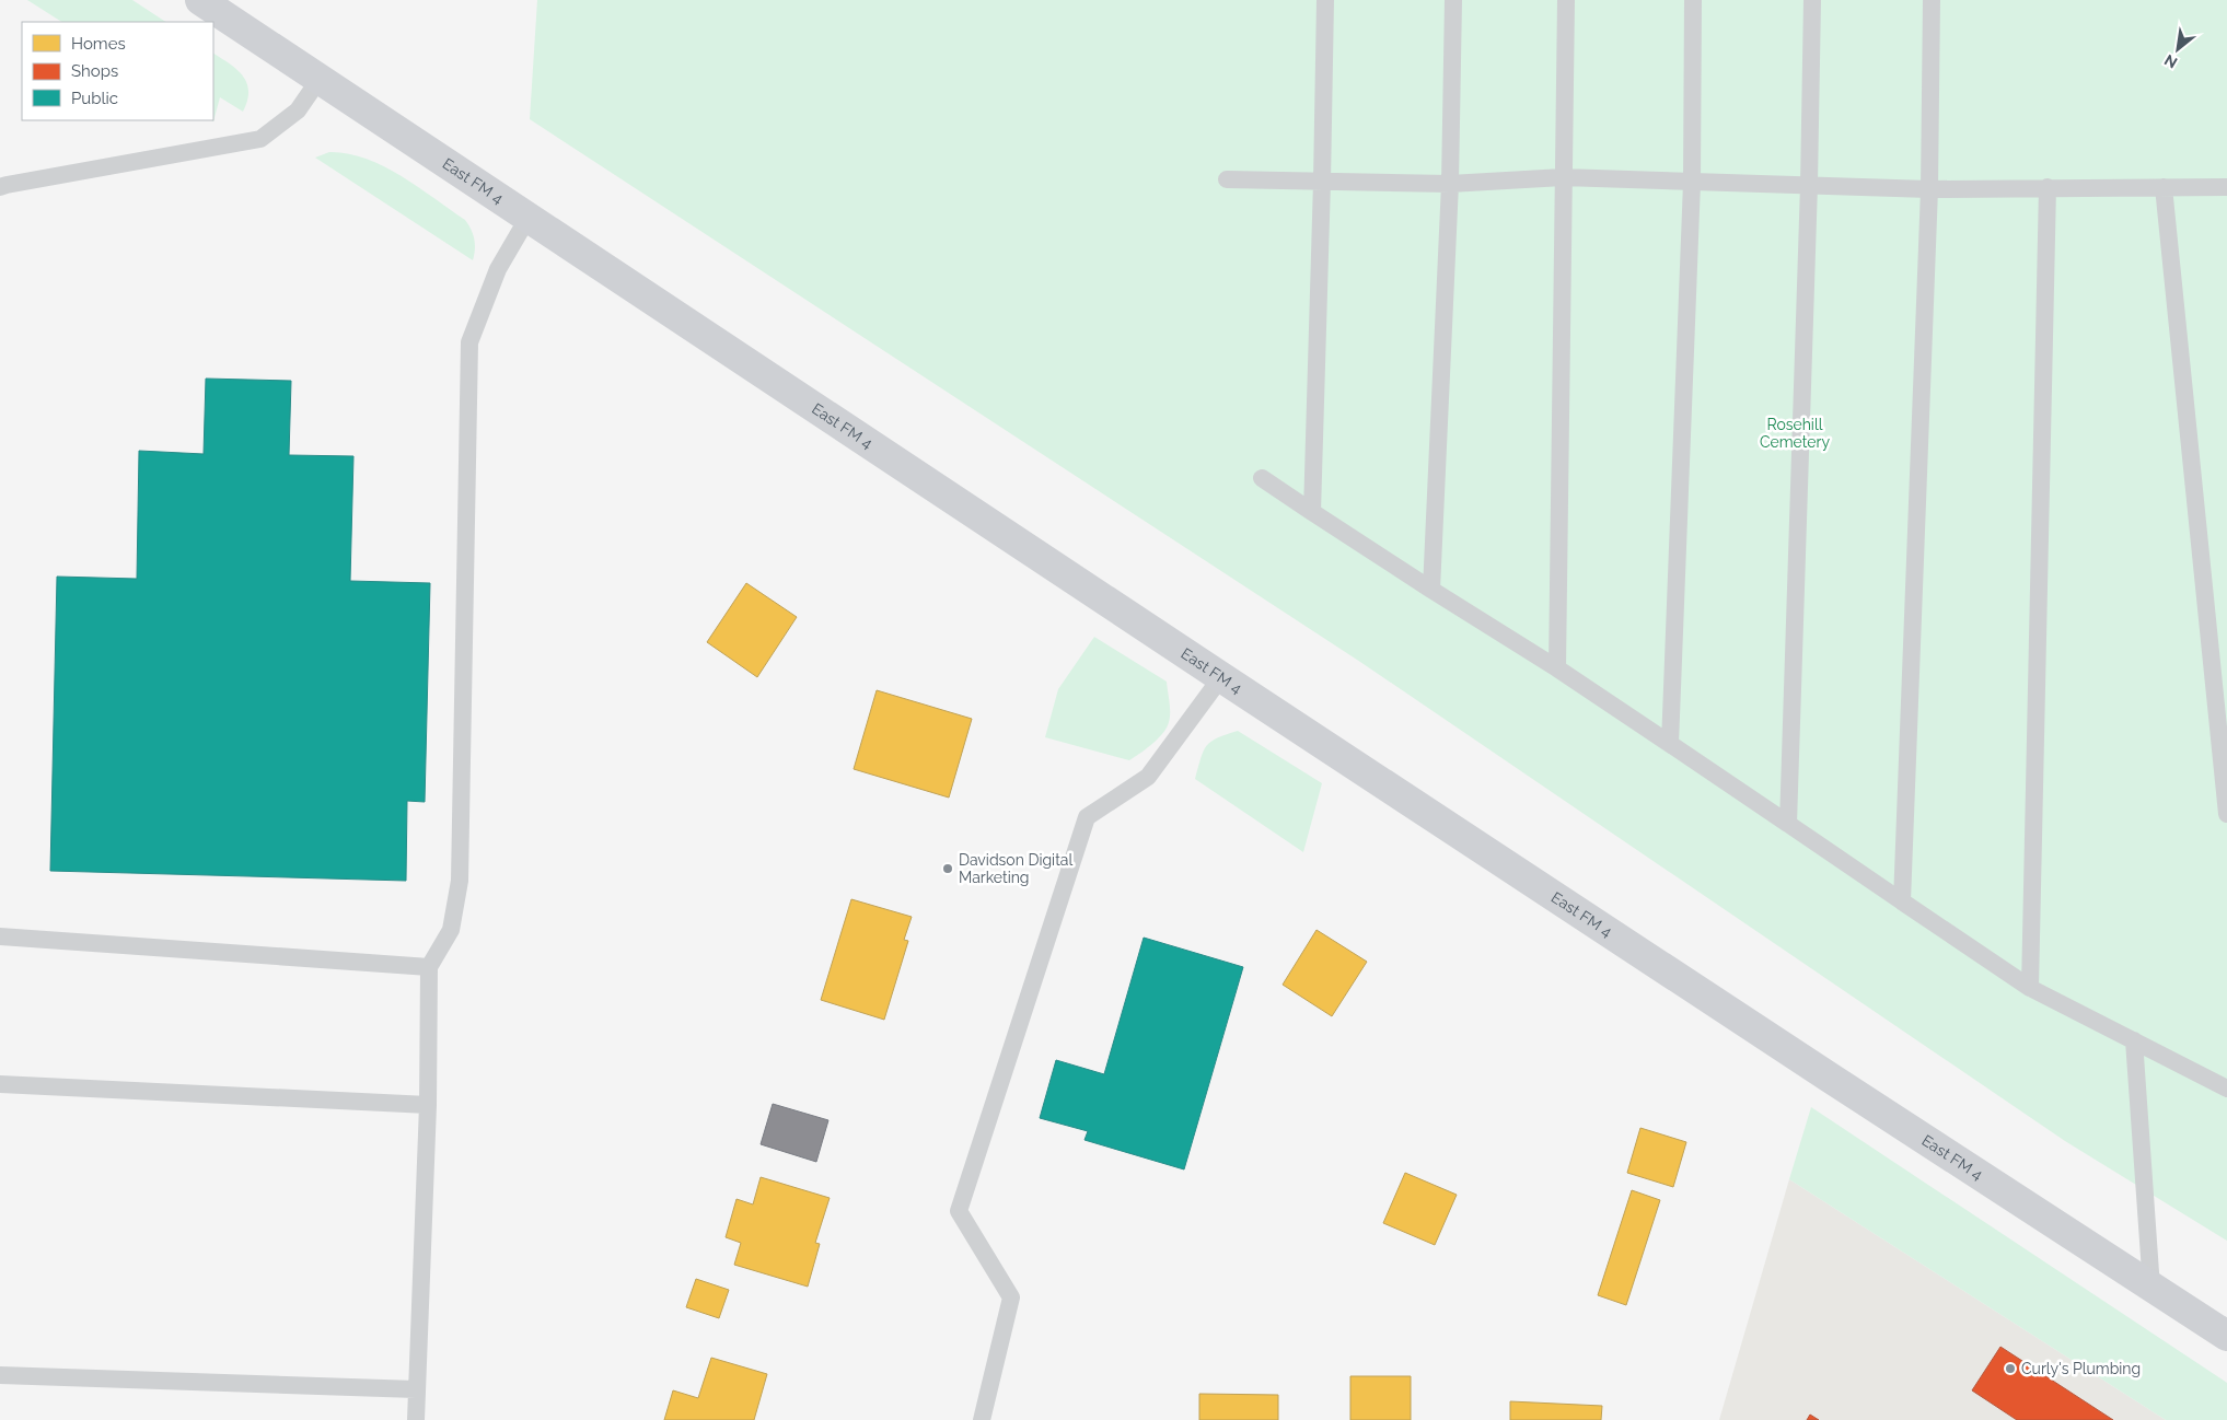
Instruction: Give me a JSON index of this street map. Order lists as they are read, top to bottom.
{
  "streets": {
    "main road": ["East FM 4"]
  },
  "parks": ["Rosehill Cemetery"],
  "places": ["Davidson Digital Marketing", "Curly's Plumbing"],
  "legend": ["Homes", "Shops", "Public"],
  "north": "bottom left"
}
